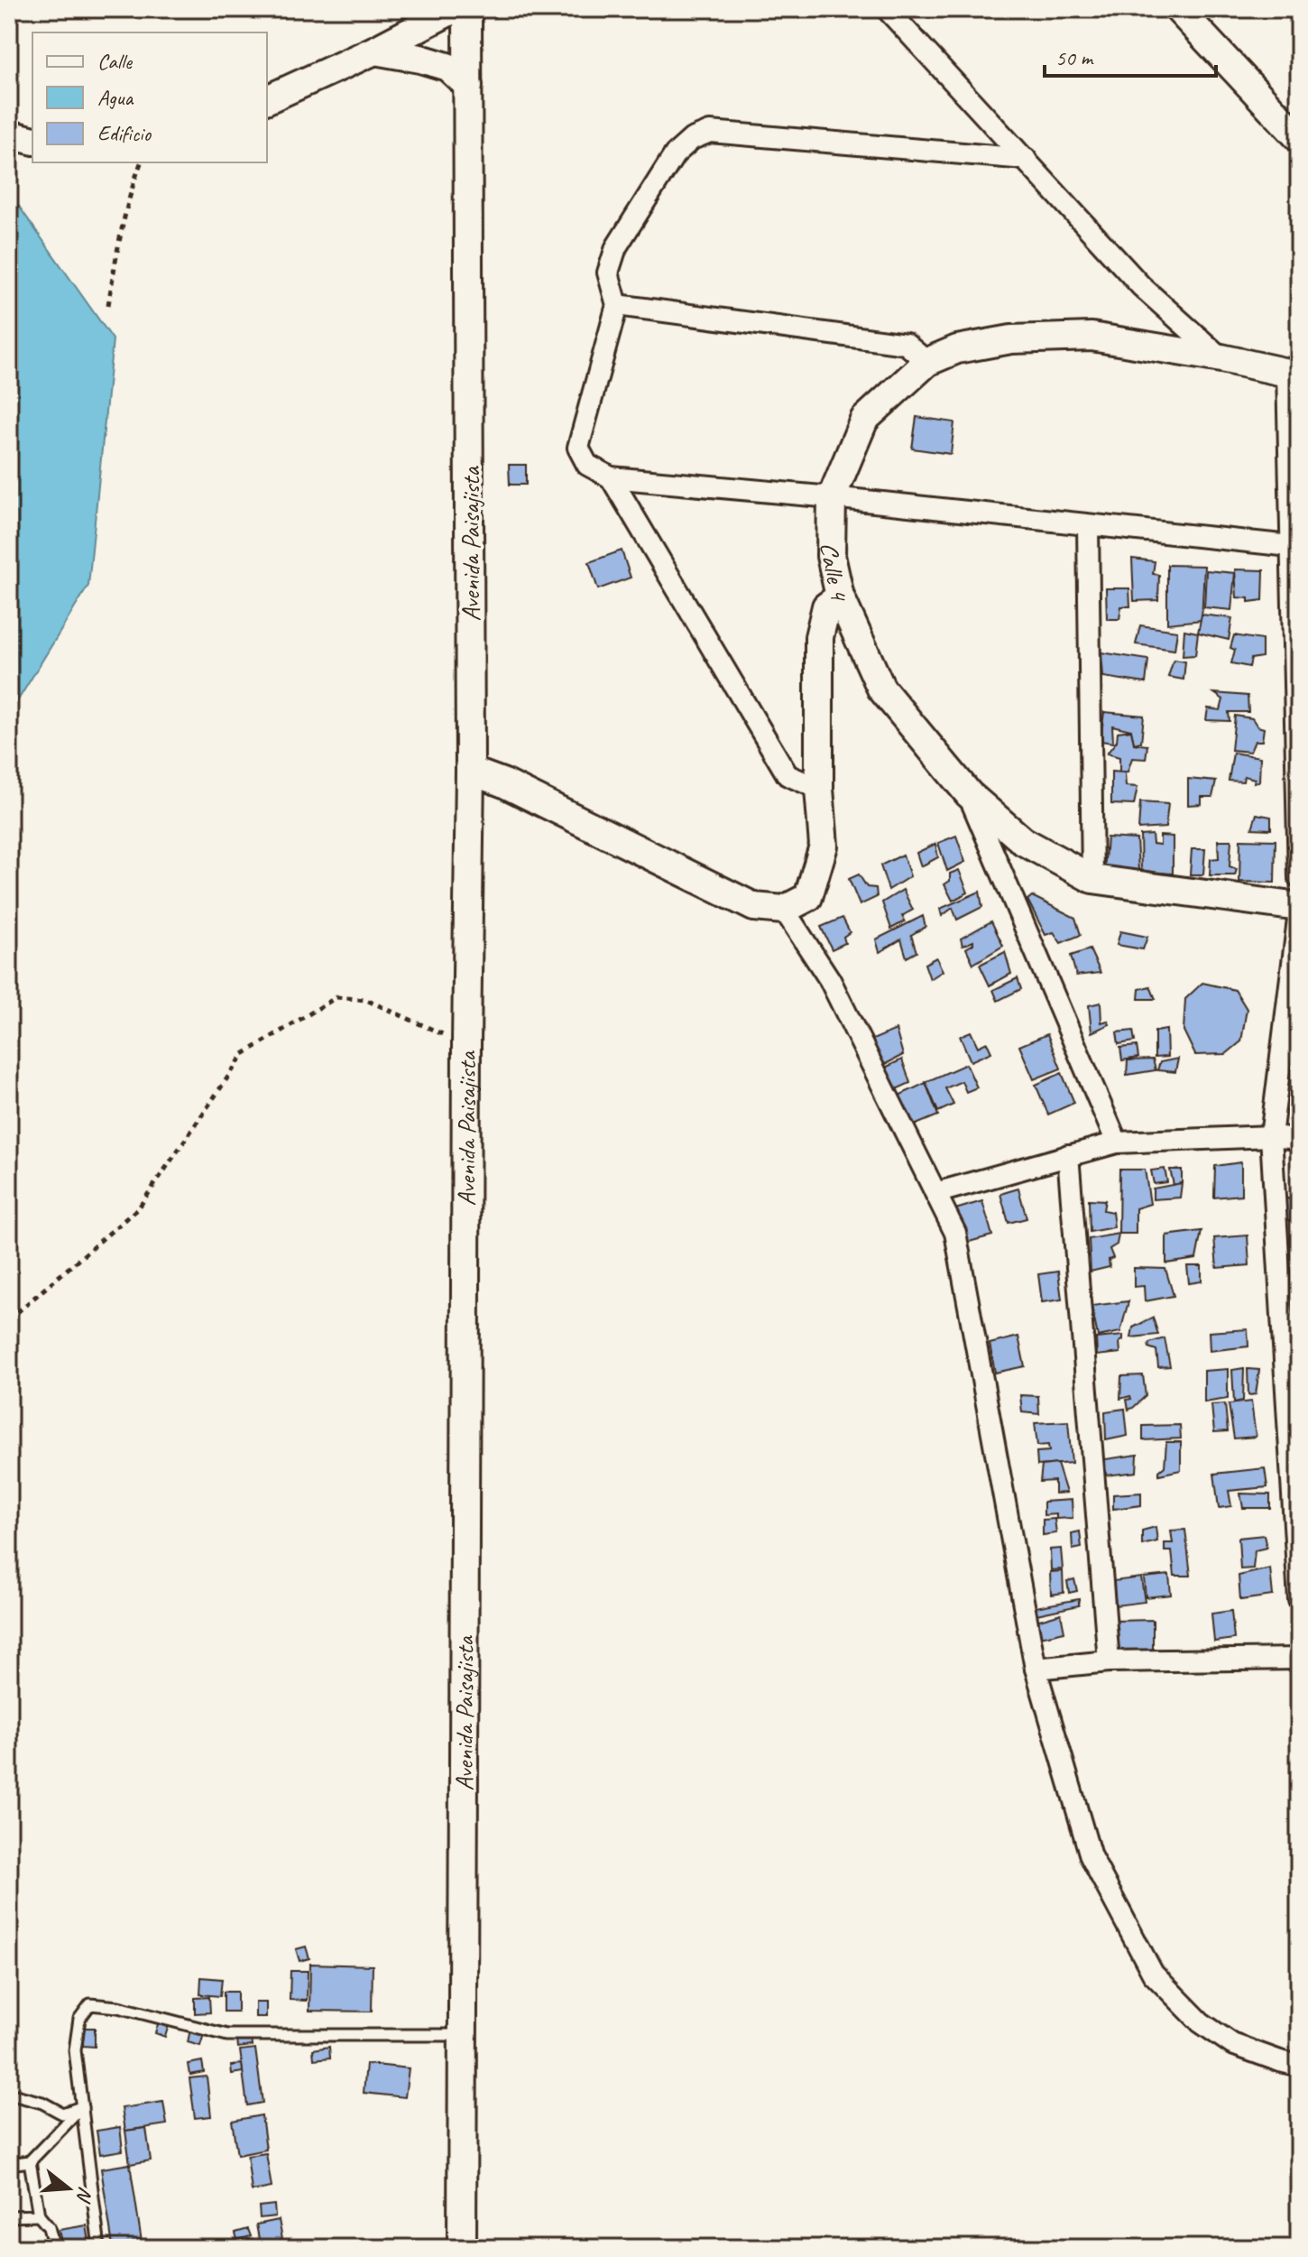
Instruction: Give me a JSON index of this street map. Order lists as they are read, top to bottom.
{
  "streets": {
    "main road": ["Avenida Paisajista", "Calle 4"]
  },
  "legend": ["Calle", "Agua", "Edificio"],
  "scale_bar": "50 m",
  "north": "right"
}
